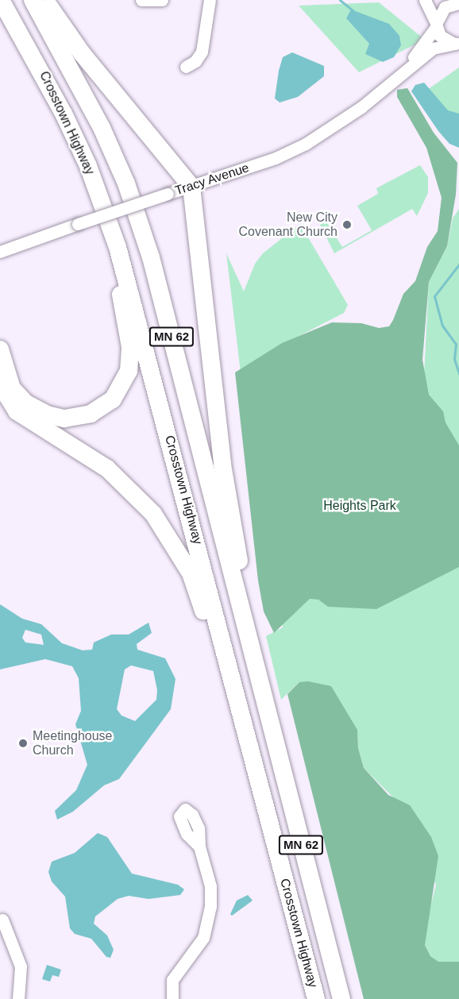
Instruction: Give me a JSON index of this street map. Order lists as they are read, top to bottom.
{
  "streets": {
    "highway": ["Crosstown Highway", "MN 62"],
    "street": ["Tracy Avenue"]
  },
  "parks": ["Heights Park"],
  "places": ["New City Covenant Church", "Meetinghouse Church"]
}
